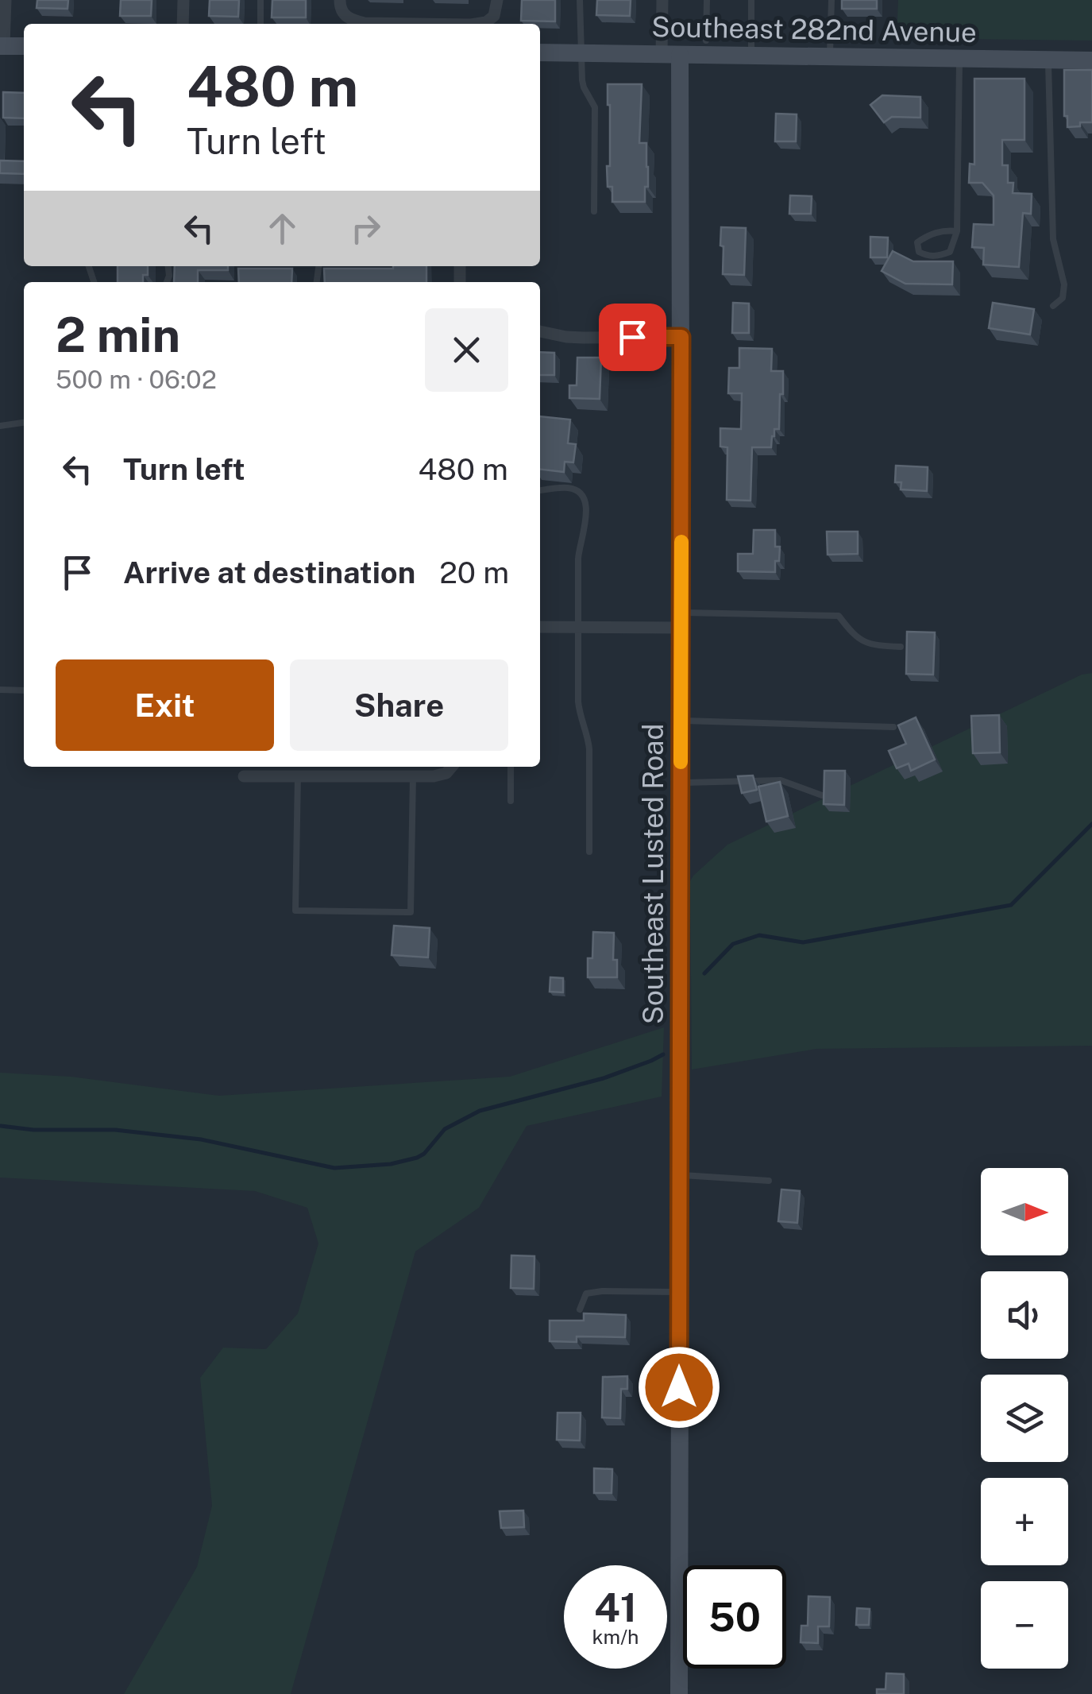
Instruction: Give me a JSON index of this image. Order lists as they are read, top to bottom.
{
  "streets": {
    "main road": ["Southeast 282nd Avenue", "Southeast Lusted Road"]
  },
  "crossings": [
    ["Southeast 282nd Avenue", "Southeast Lusted Road"]
  ],
  "north": "right",
  "page": {
    "turn": ["480 m", "Turn left"],
    "heading": ["2 min", "500 m · 06:02"],
    "list": [
      {
        "name": "Turn left",
        "value": "480 m"
      },
      {
        "name": "Arrive at destination",
        "value": "20 m"
      }
    ],
    "buttons": ["Exit", "Share"],
    "map_buttons": ["+", "−"],
    "speed": "41 km/h",
    "limit": "50"
  }
}
